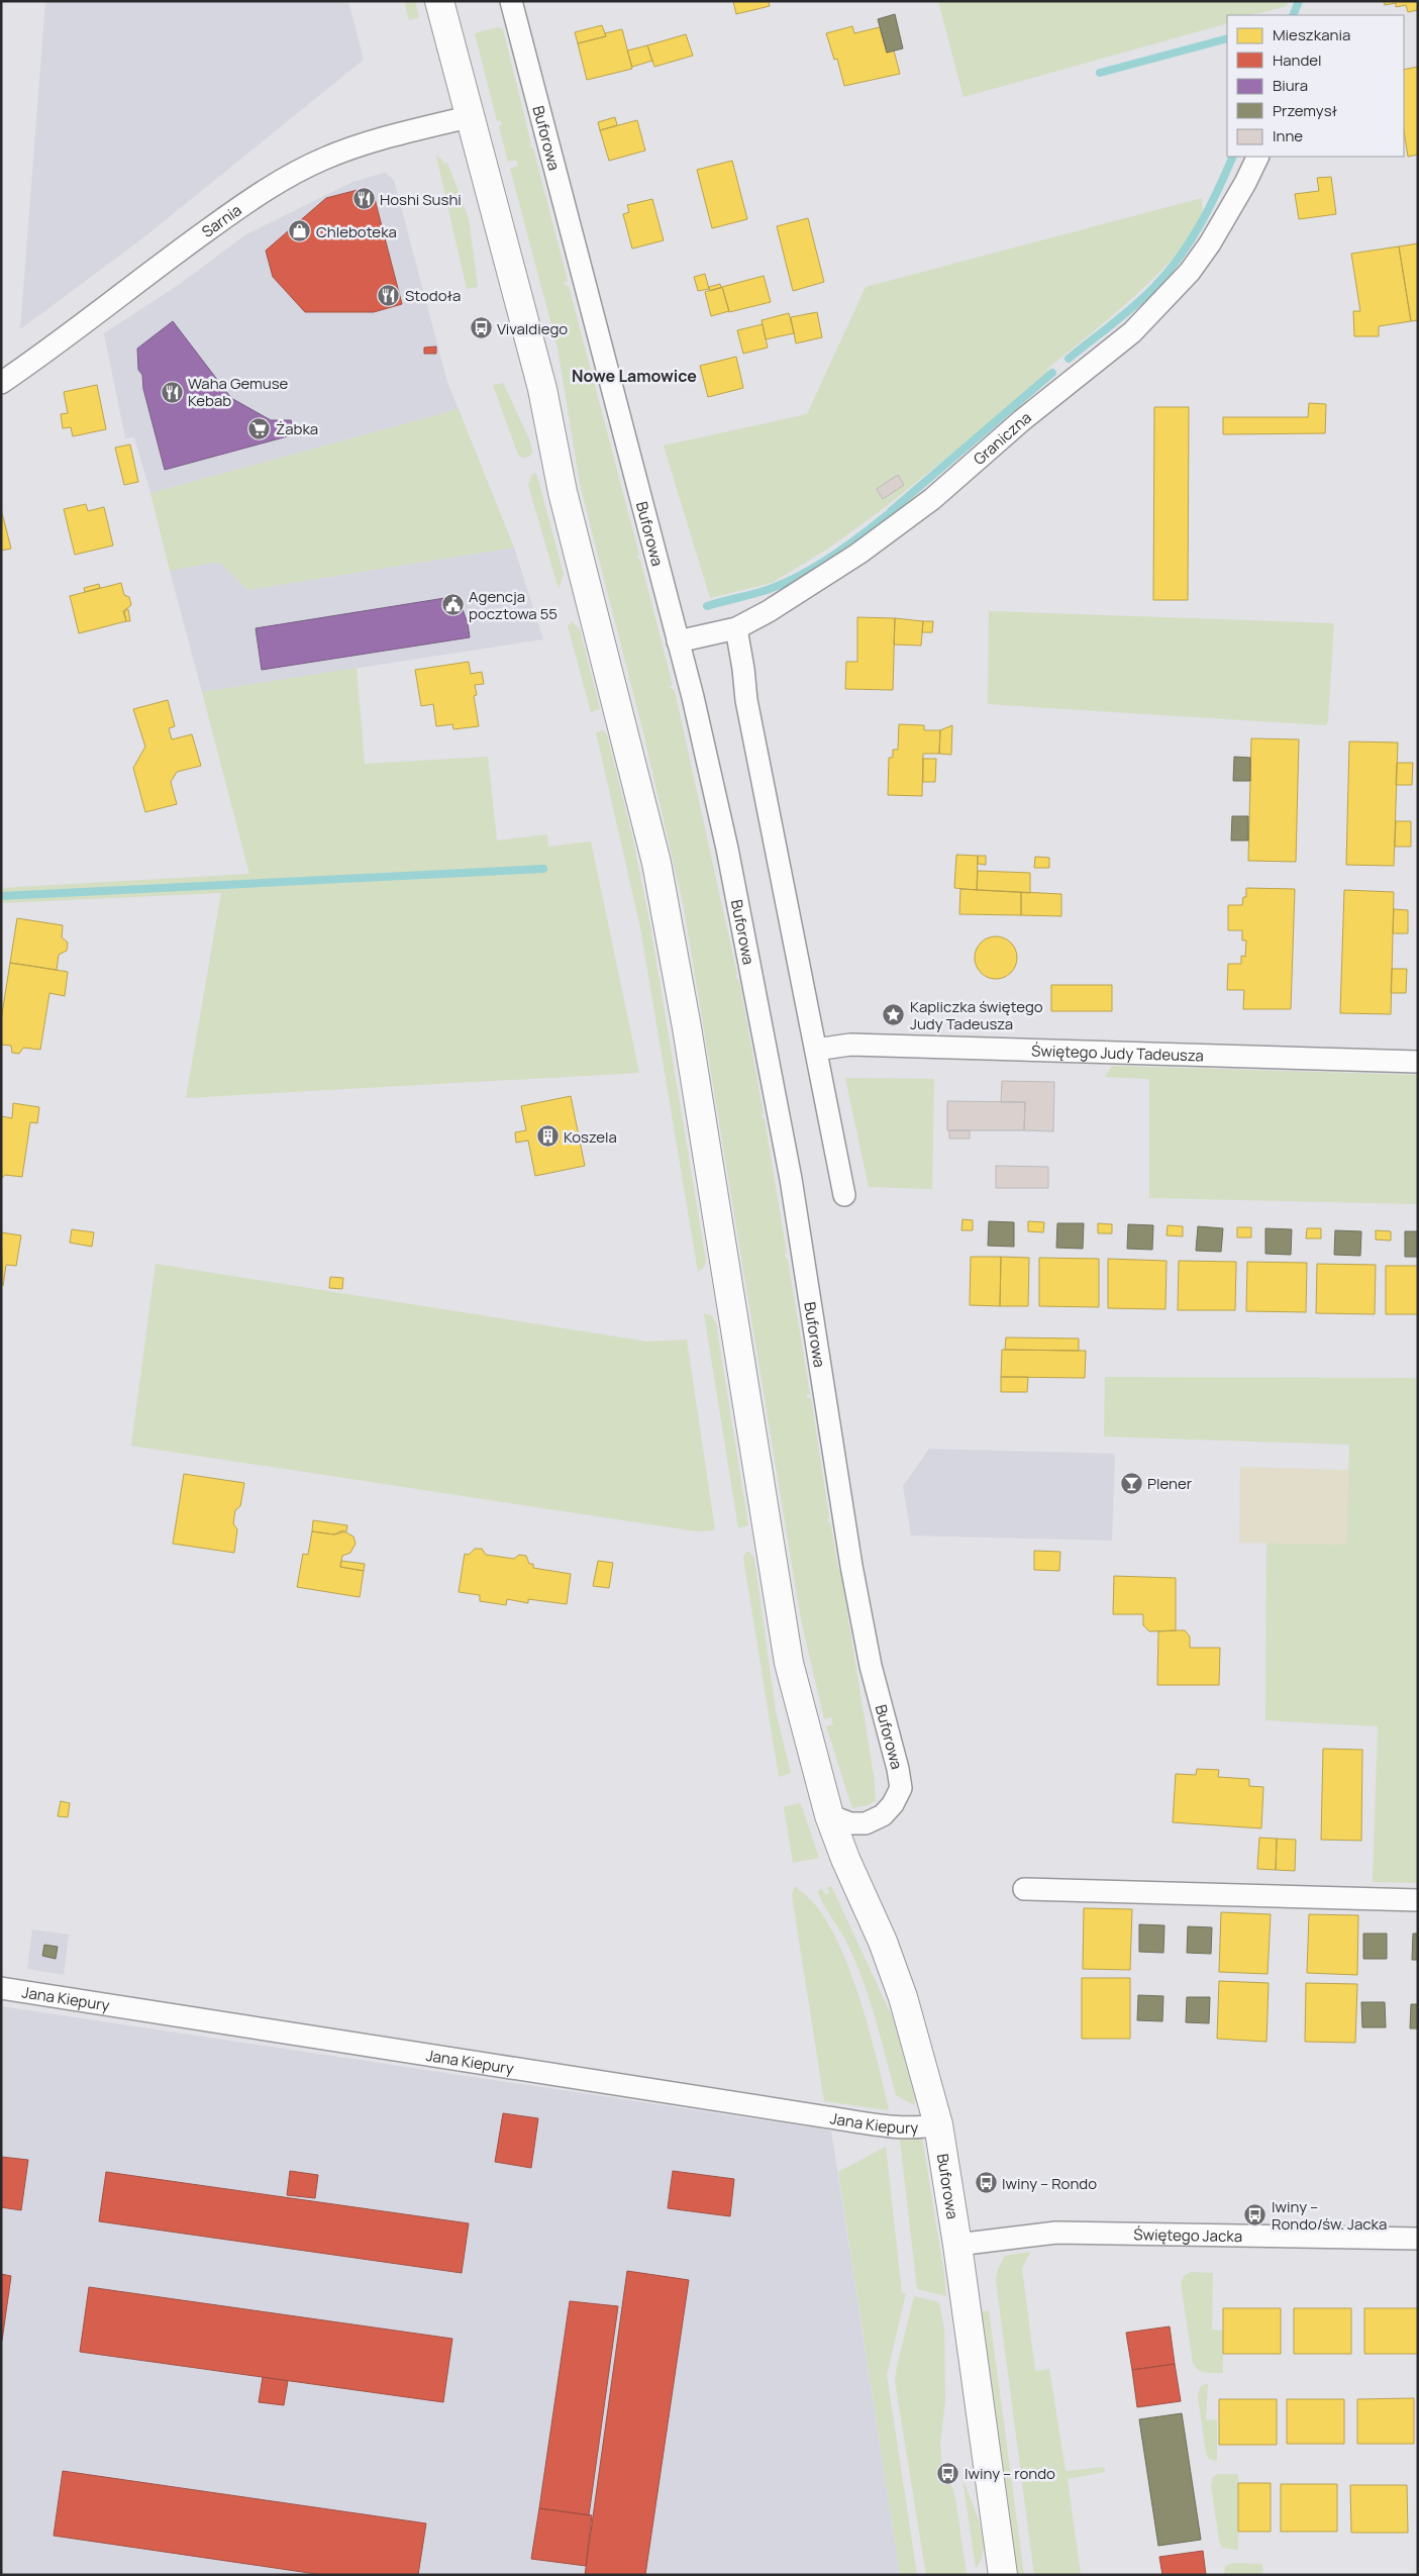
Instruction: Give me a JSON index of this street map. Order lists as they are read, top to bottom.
{
  "streets": {
    "main road": ["Buforowa"],
    "street": [
      "Sarnia",
      "Graniczna",
      "Świętego Judy Tadeusza",
      "Jana Kiepury",
      "Świętego Jacka"
    ]
  },
  "crossings": [
    ["Buforowa", "Sarnia"],
    ["Buforowa", "Graniczna"],
    ["Buforowa", "Jana Kiepury"],
    ["Buforowa", "Świętego Jacka"]
  ],
  "districts": ["Nowe Lamowice"],
  "places": {
    "restaurant": ["Hoshi Sushi", "Stodoła", "Waha Gemuse Kebab"],
    "shop": ["Chleboteka"],
    "bus stop": [
      "Vivaldiego",
      "Iwiny – Rondo",
      "Iwiny – Rondo/św. Jacka",
      "Iwiny – rondo"
    ],
    "supermarket": ["Żabka"],
    "public building": ["Agencja pocztowa 55"],
    "place": ["Kapliczka świętego Judy Tadeusza"],
    "building": ["Koszela"],
    "bar": ["Plener"]
  },
  "legend": [
    "Mieszkania",
    "Handel",
    "Biura",
    "Przemysł",
    "Inne"
  ]
}
